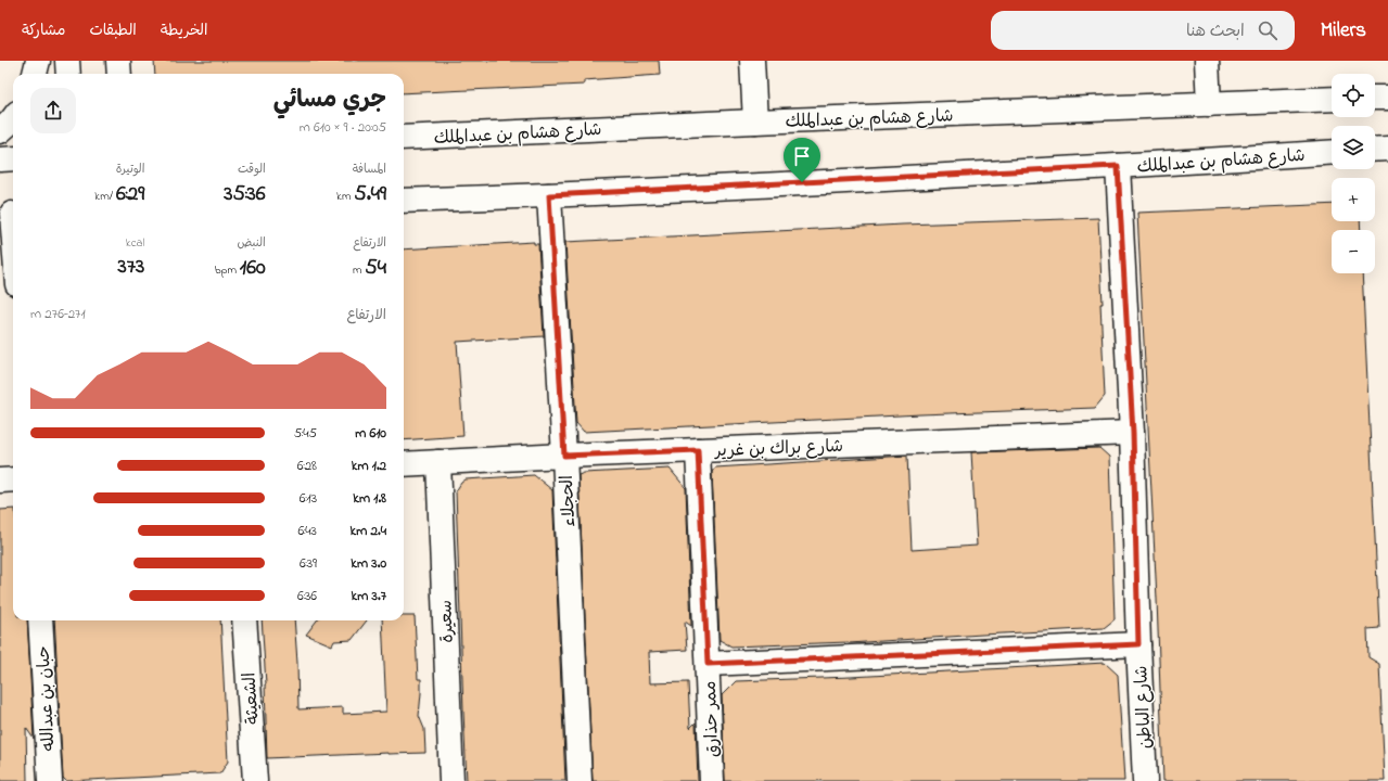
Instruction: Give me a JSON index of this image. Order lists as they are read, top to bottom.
{
  "streets": {
    "street": [
      "شارع هشام بن عبدالملك",
      "شارع براك بن غرير",
      "الحجلاء",
      "سعيرة",
      "حبان بن عبدالله",
      "الشعيثة",
      "شارع الباطن",
      "ممر حذارق"
    ]
  },
  "crossings": [
    ["شارع هشام بن عبدالملك", "الحجلاء"],
    ["شارع هشام بن عبدالملك", "شارع الباطن"],
    ["شارع براك بن غرير", "الحجلاء"],
    ["شارع براك بن غرير", "سعيرة"],
    ["شارع براك بن غرير", "شارع الباطن"],
    ["شارع براك بن غرير", "ممر حذارق"]
  ],
  "page": {
    "header": "Milers",
    "search": "ابحث هنا",
    "nav": ["الخريطة", "الطبقات", "مشاركة"],
    "map_buttons": ["+", "−"],
    "heading": ["جري مسائي", "20:05 · 9 × 610 m"],
    "stats": [
      ["المسافة", "5.49 km"],
      ["الوقت", "35:36"],
      ["الوتيرة", "6:29 /km"],
      ["الارتفاع", "54 m"],
      ["النبض", "160 bpm"],
      ["kcal", "373"]
    ],
    "chart": ["الارتفاع", "271–276 m"],
    "list": [
      {
        "name": "610 m",
        "note": "5:45"
      },
      {
        "name": "1.2 km",
        "note": "6:28"
      },
      {
        "name": "1.8 km",
        "note": "6:13"
      },
      {
        "name": "2.4 km",
        "note": "6:43"
      },
      {
        "name": "3.0 km",
        "note": "6:39"
      },
      {
        "name": "3.7 km",
        "note": "6:36"
      }
    ]
  }
}
